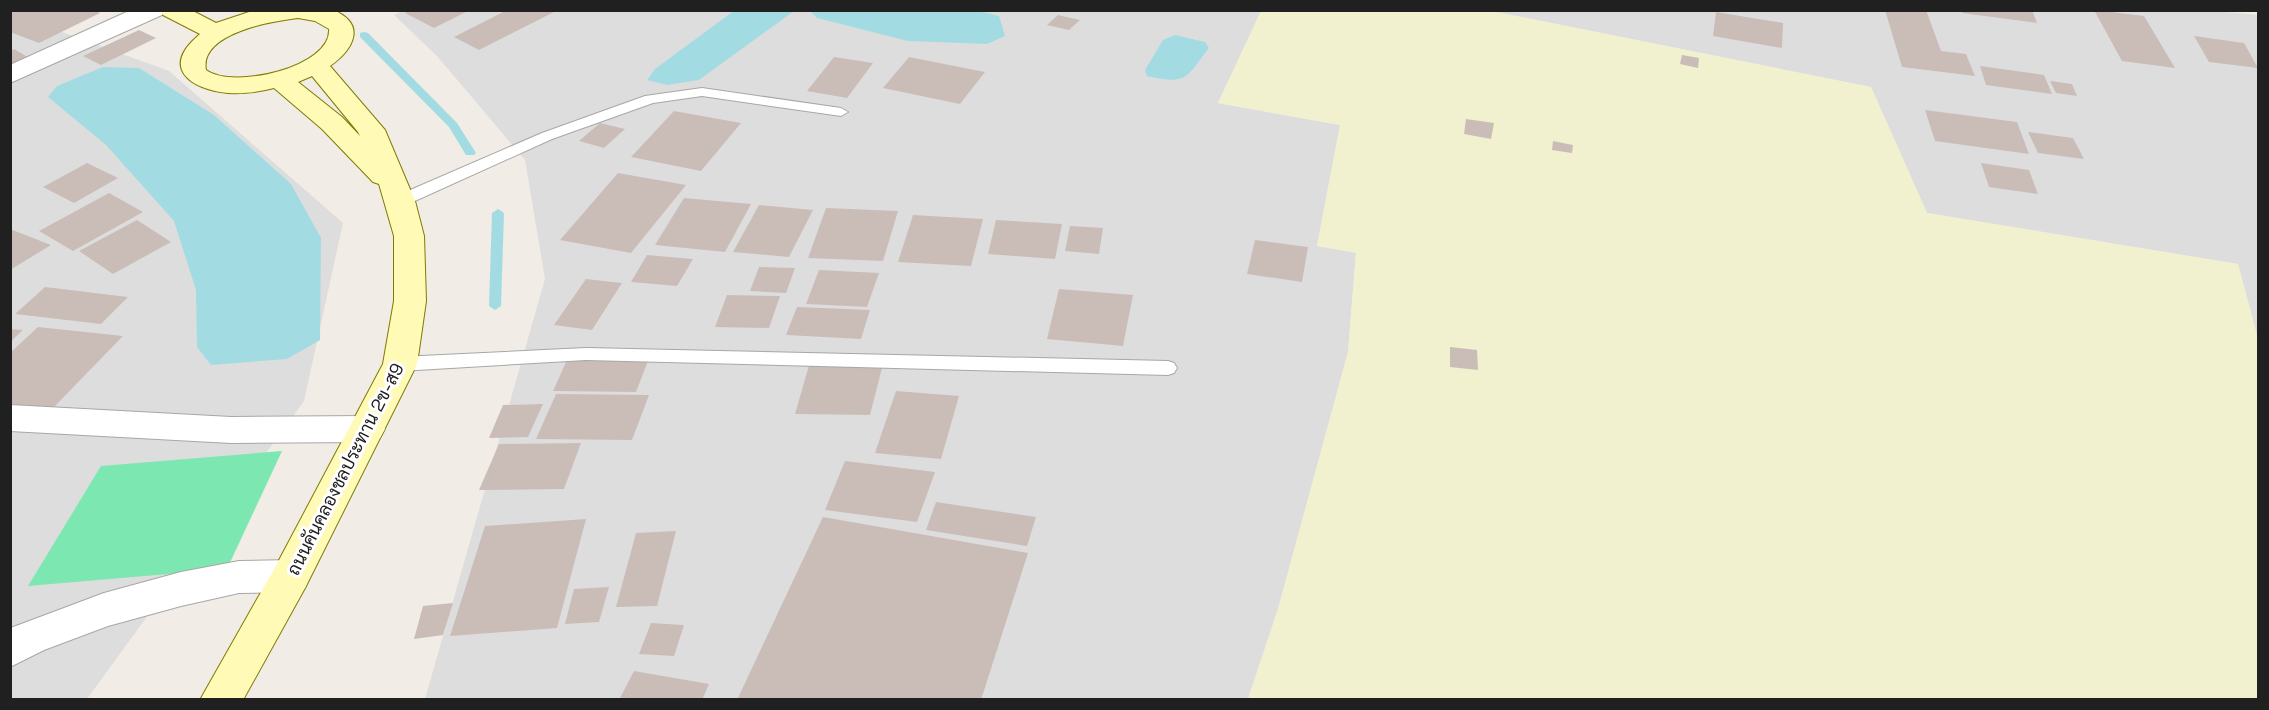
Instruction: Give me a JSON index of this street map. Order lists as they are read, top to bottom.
{
  "streets": {
    "street": ["ถนนคันคลองชลประทาน 2ข-ส9"]
  }
}
